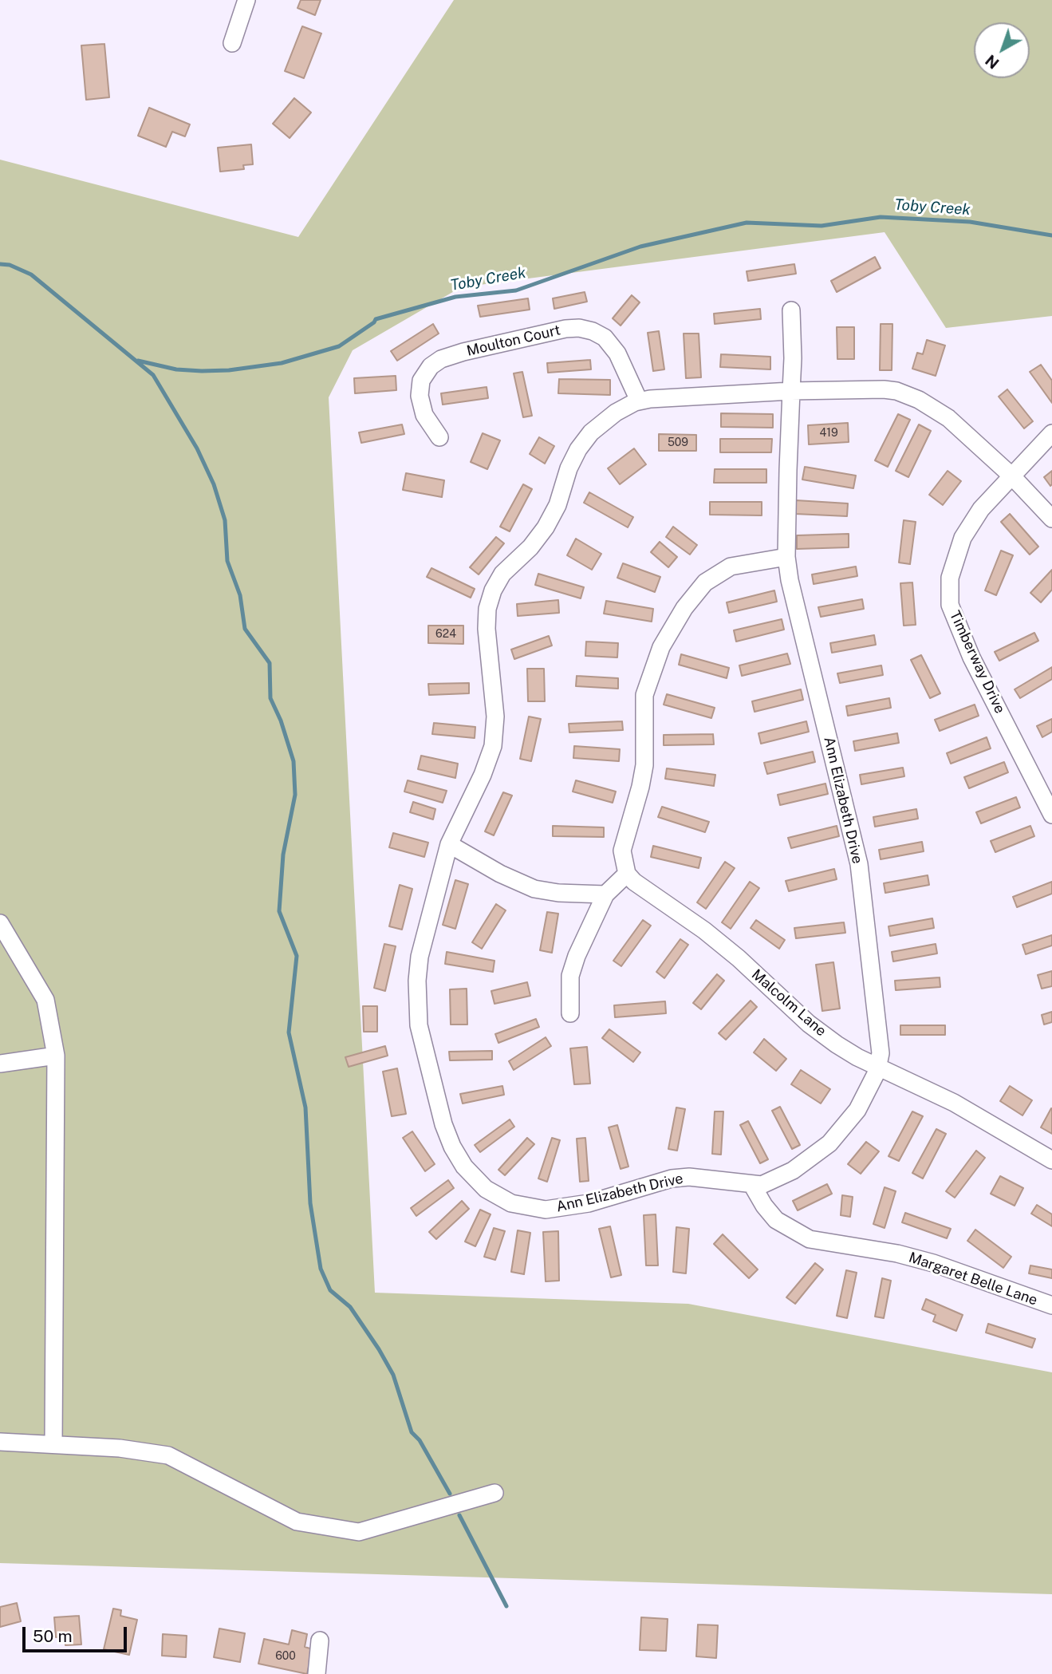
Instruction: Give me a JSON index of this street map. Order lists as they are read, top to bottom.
{
  "streets": {
    "street": [
      "Moulton Court",
      "Timberway Drive",
      "Ann Elizabeth Drive",
      "Malcolm Lane",
      "Margaret Belle Lane"
    ]
  },
  "crossings": [
    ["Moulton Court", "Ann Elizabeth Drive"],
    ["Timberway Drive", "Ann Elizabeth Drive"],
    ["Ann Elizabeth Drive", "Malcolm Lane"],
    ["Ann Elizabeth Drive", "Margaret Belle Lane"]
  ],
  "water": ["Toby Creek"],
  "house_numbers": [
    "419",
    "509",
    "624",
    "600"
  ],
  "scale_bar": "50 m",
  "north": "bottom left"
}
